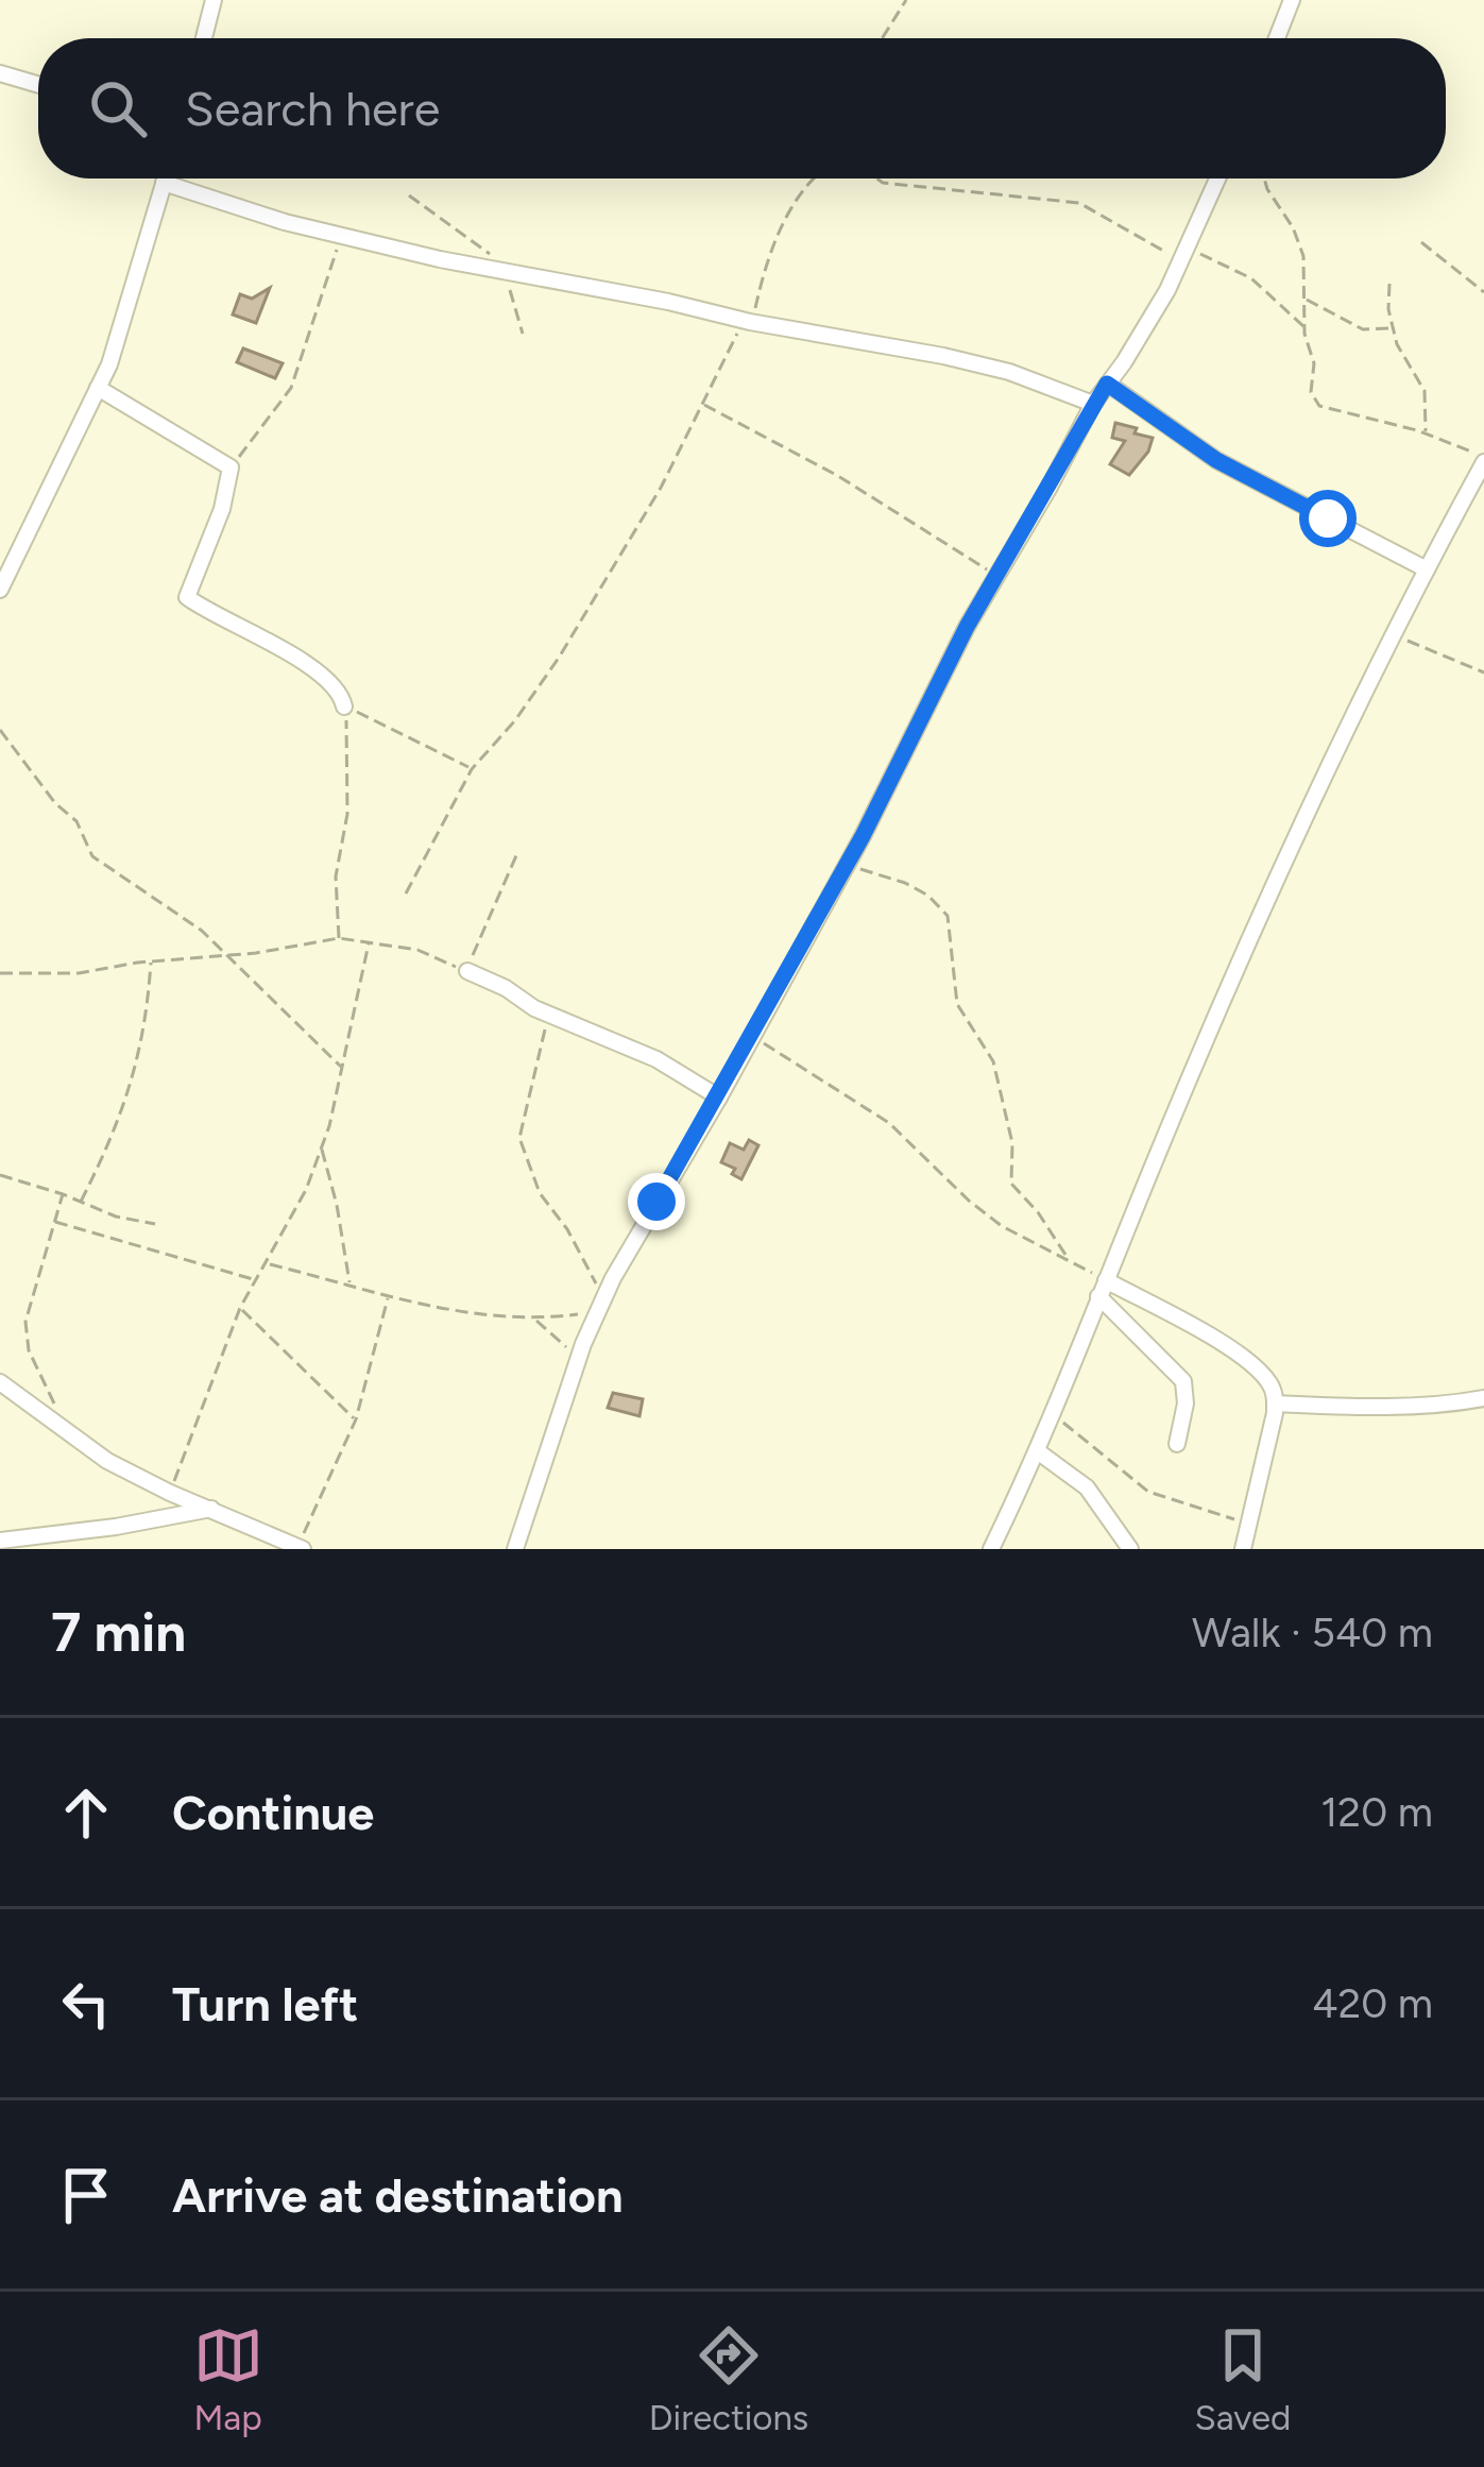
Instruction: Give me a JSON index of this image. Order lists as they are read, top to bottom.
{
  "page": {
    "search": "Search here",
    "heading": ["7 min", "Walk · 540 m"],
    "list": [
      ["Continue", "120 m"],
      ["Turn left", "420 m"],
      "Arrive at destination"
    ],
    "nav": ["Map", "Directions", "Saved"]
  }
}
